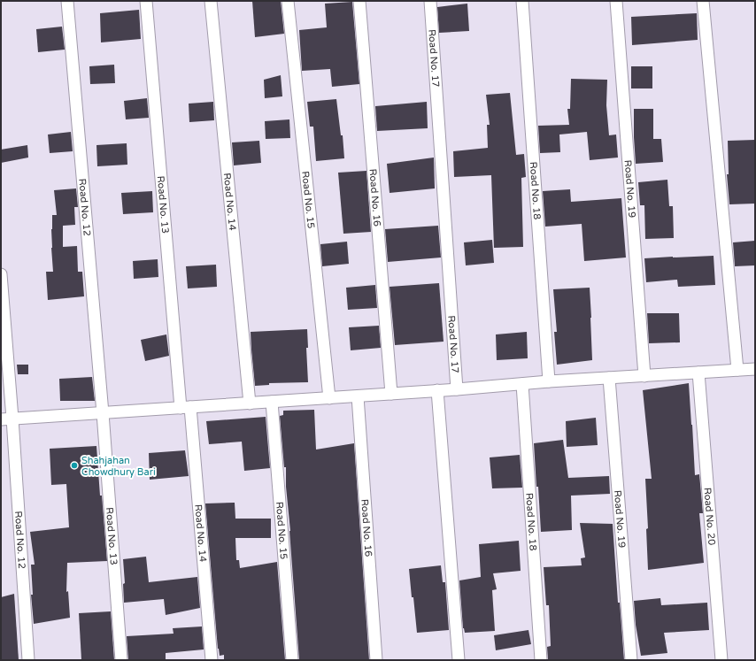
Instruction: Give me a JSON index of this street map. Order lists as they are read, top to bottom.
{
  "streets": {
    "street": [
      "Road No. 17",
      "Road No. 19",
      "Road No. 18",
      "Road No. 16",
      "Road No. 15",
      "Road No. 14",
      "Road No. 13",
      "Road No. 12",
      "Road No. 20"
    ]
  },
  "crossings": [
    ["Road No. 14", "Road No. 13"],
    ["Road No. 13", "Road No. 12"]
  ],
  "places": ["Shahjahan Chowdhury Bari"]
}
